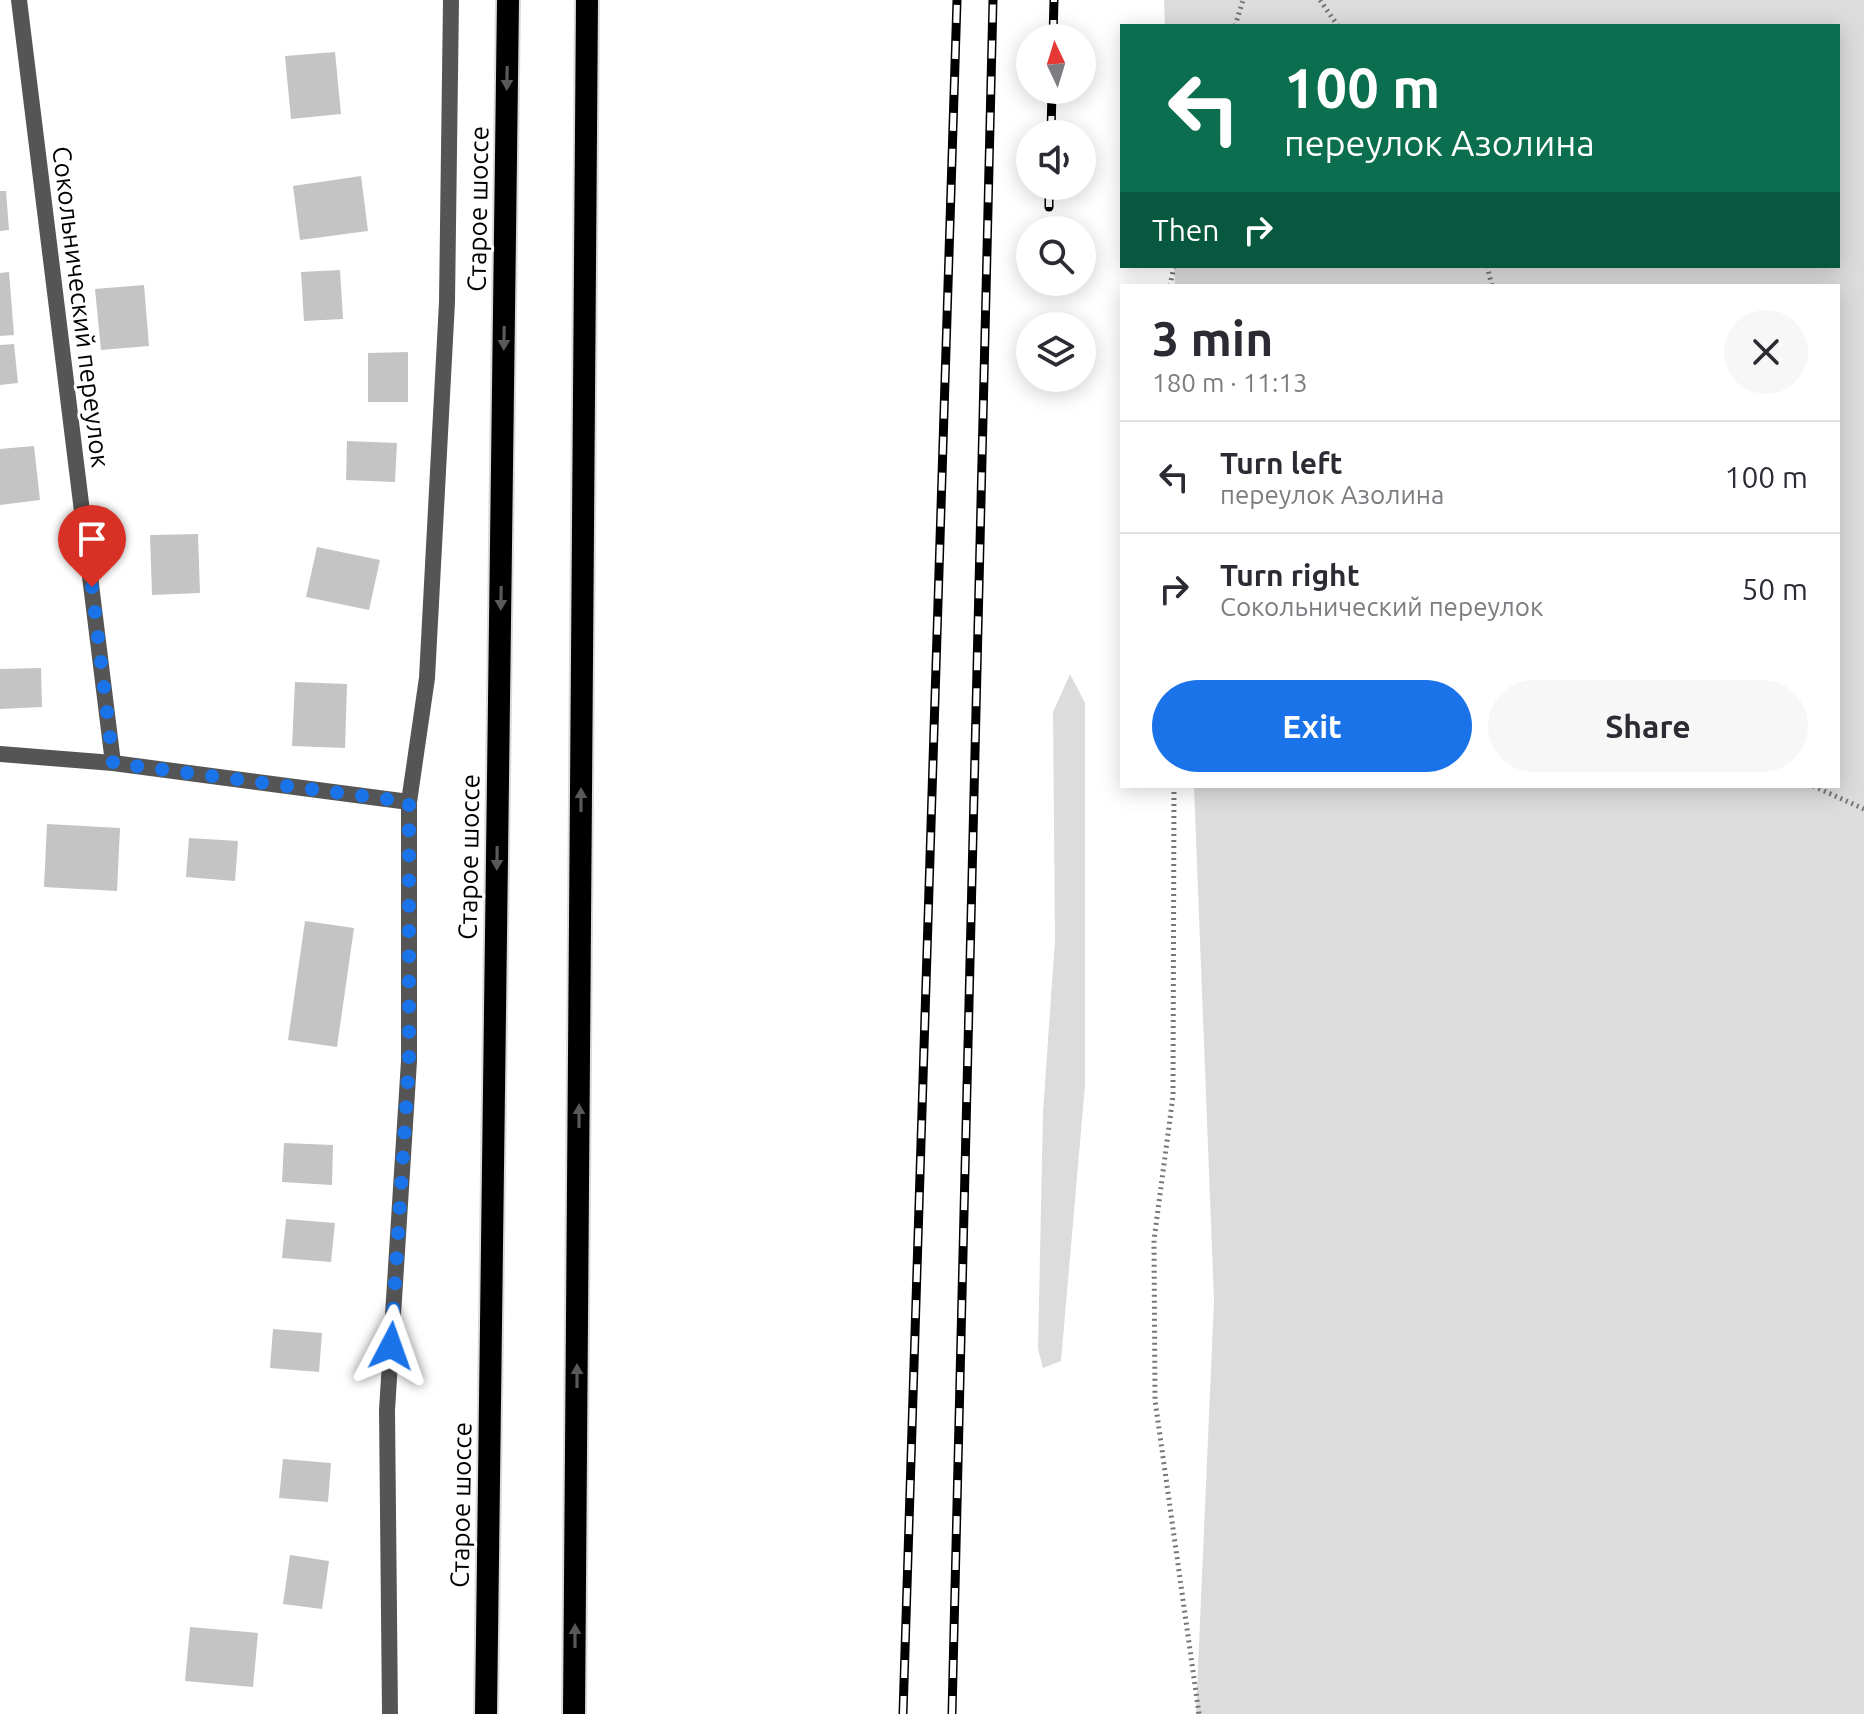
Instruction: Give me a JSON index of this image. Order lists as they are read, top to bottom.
{
  "streets": {
    "highway": ["Старое шоссе"],
    "street": ["Сокольнический переулок"]
  },
  "north": "top",
  "page": {
    "turn": ["100 m", "переулок Азолина"],
    "then": "Then",
    "heading": ["3 min", "180 m · 11:13"],
    "list": [
      {
        "name": "Turn left",
        "note": "переулок Азолина",
        "value": "100 m"
      },
      {
        "name": "Turn right",
        "note": "Сокольнический переулок",
        "value": "50 m"
      }
    ],
    "buttons": ["Exit", "Share"]
  }
}
